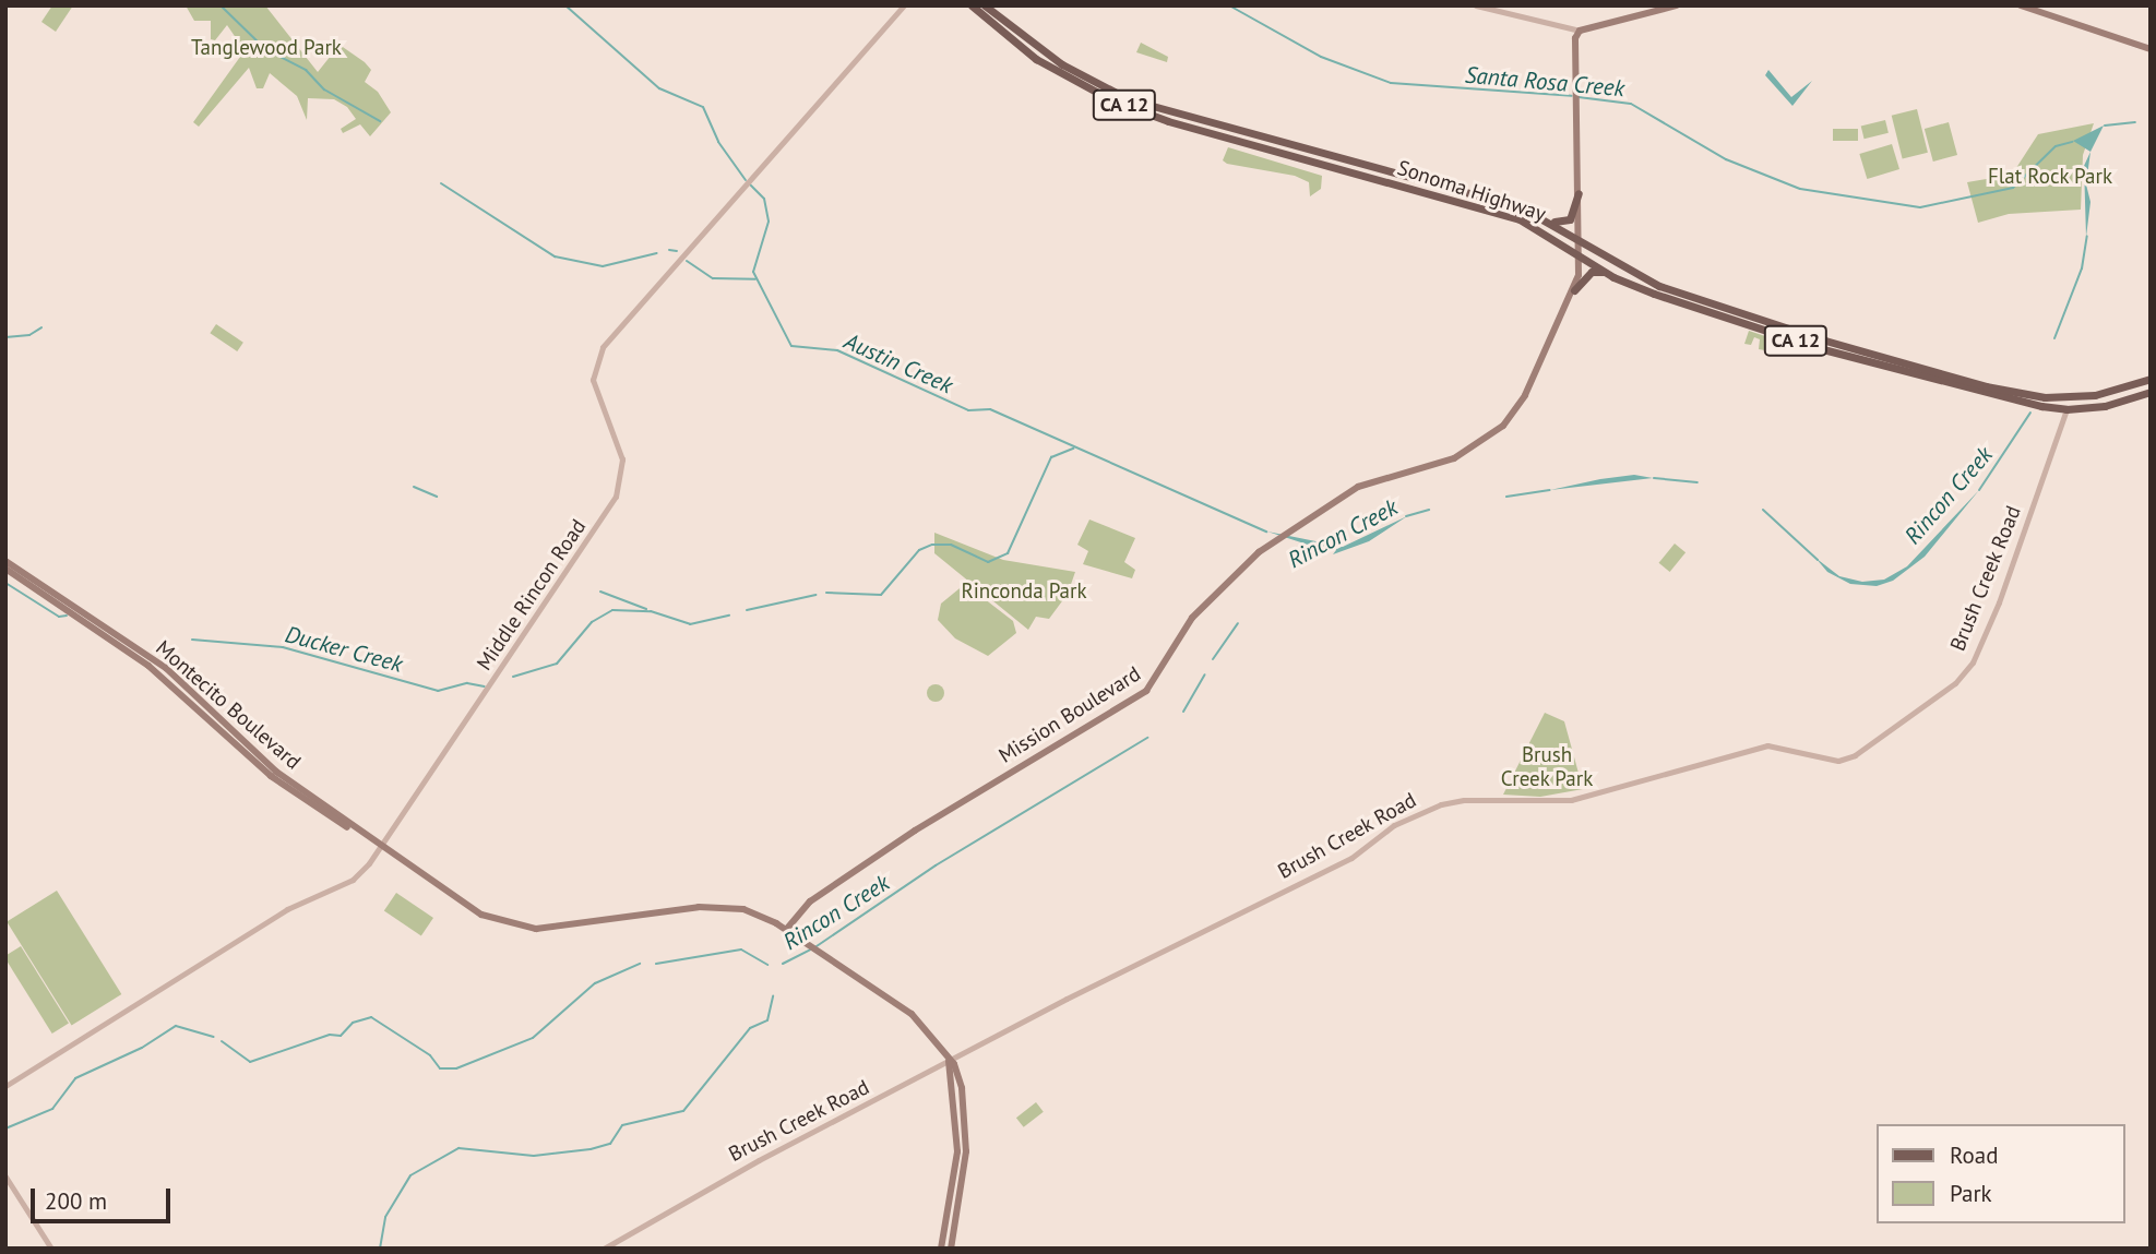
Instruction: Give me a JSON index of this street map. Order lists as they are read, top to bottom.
{
  "streets": {
    "main road": [
      "CA 12",
      "Sonoma Highway",
      "Montecito Boulevard",
      "Mission Boulevard"
    ],
    "street": ["Brush Creek Road", "Middle Rincon Road"]
  },
  "crossings": [
    ["Sonoma Highway", "Brush Creek Road"],
    ["Sonoma Highway", "Mission Boulevard"],
    ["Brush Creek Road", "Montecito Boulevard"],
    ["Middle Rincon Road", "Montecito Boulevard"],
    ["Montecito Boulevard", "Mission Boulevard"]
  ],
  "water": [
    "Santa Rosa Creek",
    "Austin Creek",
    "Rincon Creek",
    "Ducker Creek"
  ],
  "parks": [
    "Tanglewood Park",
    "Flat Rock Park",
    "Rinconda Park",
    "Brush Creek Park"
  ],
  "legend": ["Road", "Park"],
  "scale_bar": "200 m"
}
